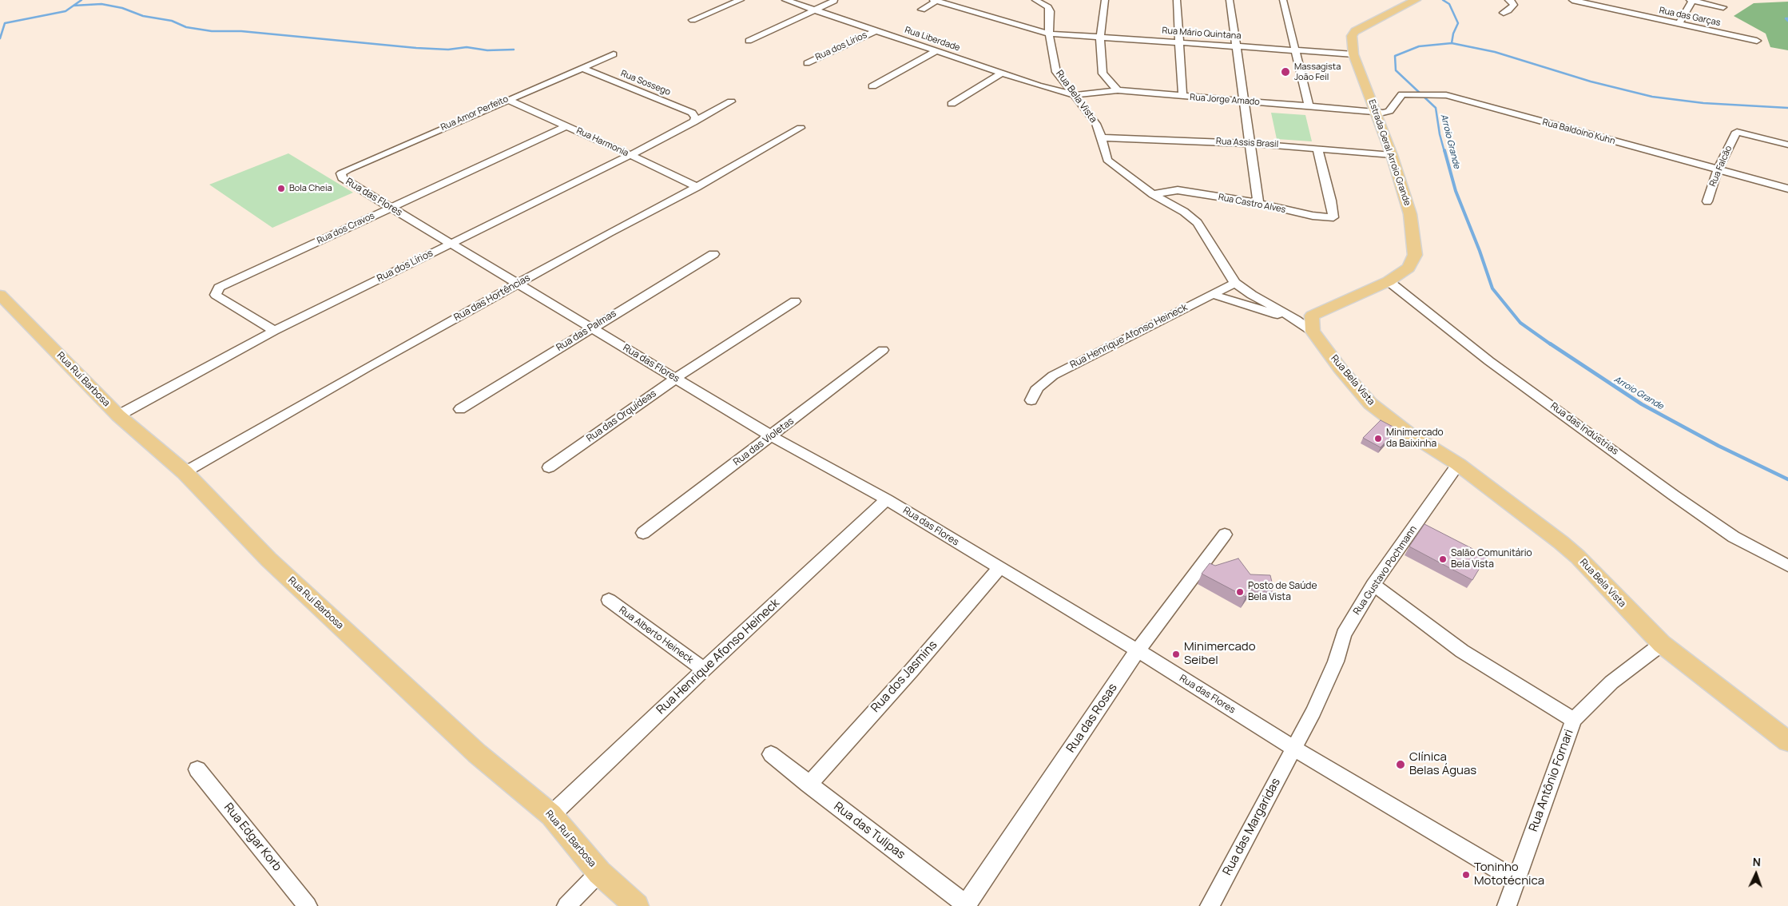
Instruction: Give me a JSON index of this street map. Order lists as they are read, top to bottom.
{
  "streets": {
    "main road": ["Rua Bela Vista", "Estrada Geral Arroio Grande", "Rua Ruí Barbosa"],
    "street": [
      "Rua das Garças",
      "Rua Mário Quintana",
      "Rua Liberdade",
      "Rua dos Lírios",
      "Rua Sossego",
      "Rua Jorge Amado",
      "Rua Amor Perfeito",
      "Rua Baldoíno Kuhn",
      "Rua Harmonia",
      "Rua Assis Brasil",
      "Rua Falcão",
      "Rua das Flores",
      "Rua Castro Alves",
      "Rua dos Cravos",
      "Rua das Hortências",
      "Rua das Palmas",
      "Rua Henrique Afonso Heineck",
      "Rua das Orquídeas",
      "Rua das Indústrias",
      "Rua das Violetas",
      "Rua Gustavo Pochmann",
      "Rua Alberto Heineck",
      "Rua dos Jasmins",
      "Rua das Rosas",
      "Rua Antônio Fornari",
      "Rua das Margaridas",
      "Rua das Tulipas",
      "Rua Edgar Korb"
    ]
  },
  "crossings": [
    ["Rua Mário Quintana", "Rua Bela Vista"],
    ["Rua Mário Quintana", "Estrada Geral Arroio Grande"],
    ["Rua Liberdade", "Rua dos Lírios"],
    ["Rua Liberdade", "Rua Bela Vista"],
    ["Rua Liberdade", "Rua Jorge Amado"],
    ["Rua dos Lírios", "Rua Sossego"],
    ["Rua dos Lírios", "Rua Harmonia"],
    ["Rua dos Lírios", "Rua das Flores"],
    ["Rua dos Lírios", "Rua dos Cravos"],
    ["Rua dos Lírios", "Rua Ruí Barbosa"],
    ["Rua Sossego", "Rua Amor Perfeito"],
    ["Rua Bela Vista", "Rua Jorge Amado"],
    ["Rua Bela Vista", "Rua Assis Brasil"],
    ["Rua Bela Vista", "Estrada Geral Arroio Grande"],
    ["Rua Bela Vista", "Rua Castro Alves"],
    ["Rua Bela Vista", "Rua Henrique Afonso Heineck"],
    ["Rua Bela Vista", "Rua Gustavo Pochmann"],
    ["Rua Bela Vista", "Rua Antônio Fornari"],
    ["Rua Jorge Amado", "Rua Baldoíno Kuhn"],
    ["Rua Jorge Amado", "Estrada Geral Arroio Grande"],
    ["Rua Amor Perfeito", "Rua Harmonia"],
    ["Rua Amor Perfeito", "Rua das Flores"],
    ["Rua Baldoíno Kuhn", "Estrada Geral Arroio Grande"],
    ["Rua Baldoíno Kuhn", "Rua Falcão"],
    ["Rua Harmonia", "Rua dos Cravos"],
    ["Rua Harmonia", "Rua das Hortências"],
    ["Rua Assis Brasil", "Estrada Geral Arroio Grande"],
    ["Rua Assis Brasil", "Rua Castro Alves"],
    ["Estrada Geral Arroio Grande", "Rua das Indústrias"],
    ["Rua das Flores", "Rua dos Cravos"],
    ["Rua das Flores", "Rua das Hortências"],
    ["Rua das Flores", "Rua das Palmas"],
    ["Rua das Flores", "Rua Henrique Afonso Heineck"],
    ["Rua das Flores", "Rua das Orquídeas"],
    ["Rua das Flores", "Rua das Violetas"],
    ["Rua das Flores", "Rua Gustavo Pochmann"],
    ["Rua das Flores", "Rua dos Jasmins"],
    ["Rua das Flores", "Rua das Rosas"],
    ["Rua das Flores", "Rua Antônio Fornari"],
    ["Rua das Flores", "Rua das Margaridas"],
    ["Rua das Hortências", "Rua Ruí Barbosa"],
    ["Rua Henrique Afonso Heineck", "Rua Ruí Barbosa"],
    ["Rua Henrique Afonso Heineck", "Rua Alberto Heineck"],
    ["Rua Gustavo Pochmann", "Rua das Margaridas"],
    ["Rua dos Jasmins", "Rua das Tulipas"],
    ["Rua das Rosas", "Rua das Tulipas"]
  ],
  "water": ["Arroio Grande"],
  "places": [
    "Massagista João Feil",
    "Bola Cheia",
    "Minimercado da Baixinha",
    "Salão Comunitário Bela Vista",
    "Posto de Saúde Bela Vista",
    "Minimercado Seibel",
    "Clínica Belas Águas",
    "Toninho Mototécnica"
  ],
  "north": "top"
}
